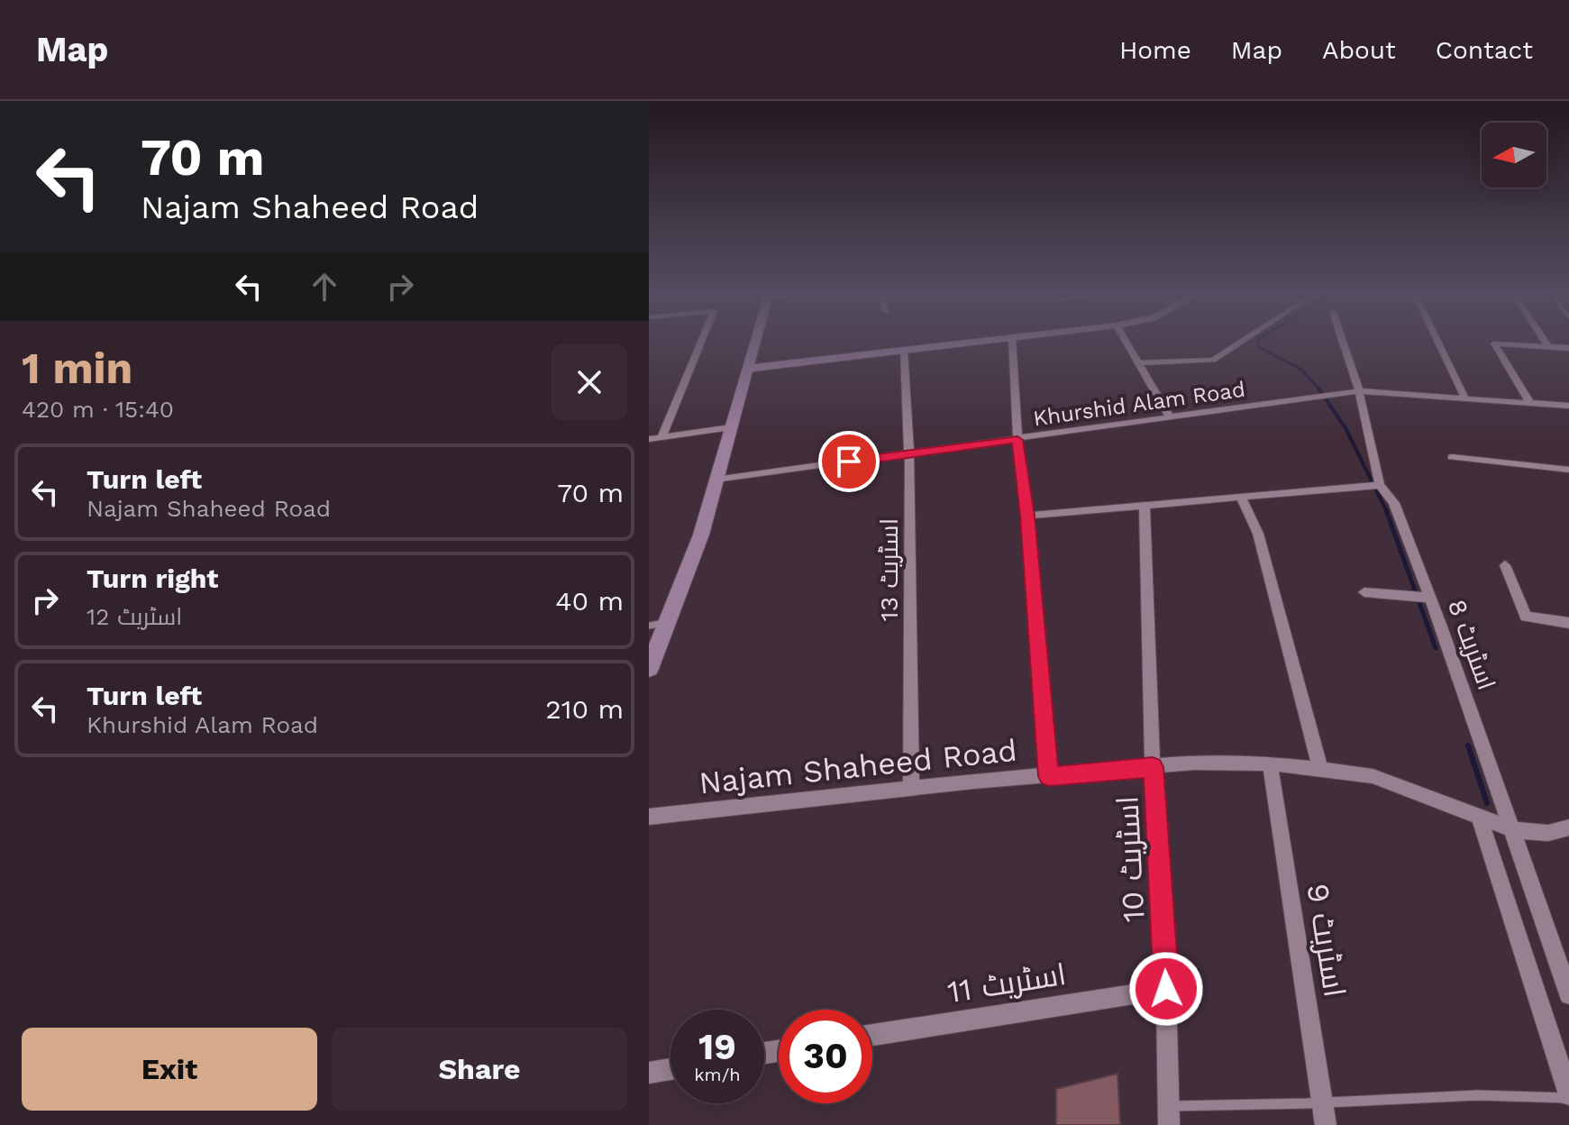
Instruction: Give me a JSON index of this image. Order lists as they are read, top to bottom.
{
  "streets": {
    "street": [
      "Khurshid Alam Road",
      "اسٹریٹ 13",
      "اسٹریٹ 8",
      "Najam Shaheed Road",
      "اسٹریٹ 10",
      "اسٹریٹ 9",
      "اسٹریٹ 11"
    ]
  },
  "crossings": [
    ["Khurshid Alam Road", "اسٹریٹ 13"],
    ["Khurshid Alam Road", "اسٹریٹ 8"],
    ["اسٹریٹ 13", "Najam Shaheed Road"],
    ["اسٹریٹ 8", "Najam Shaheed Road"],
    ["Najam Shaheed Road", "اسٹریٹ 10"],
    ["Najam Shaheed Road", "اسٹریٹ 9"],
    ["اسٹریٹ 10", "اسٹریٹ 11"]
  ],
  "north": "left",
  "page": {
    "header": "Map",
    "nav": [
      "Home",
      "Map",
      "About",
      "Contact"
    ],
    "turn": ["70 m", "Najam Shaheed Road"],
    "heading": ["1 min", "420 m · 15:40"],
    "list": [
      {
        "name": "Turn left",
        "note": "Najam Shaheed Road",
        "value": "70 m"
      },
      {
        "name": "Turn right",
        "note": "اسٹریٹ 12",
        "value": "40 m"
      },
      {
        "name": "Turn left",
        "note": "Khurshid Alam Road",
        "value": "210 m"
      }
    ],
    "speed": "19 km/h",
    "limit": "30",
    "buttons": ["Exit", "Share"]
  }
}
